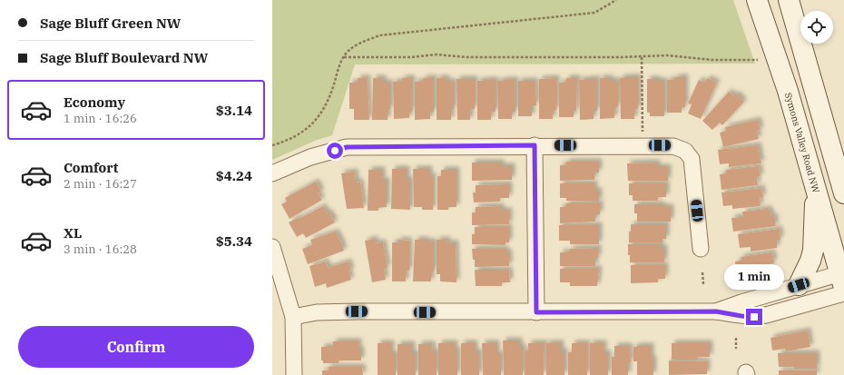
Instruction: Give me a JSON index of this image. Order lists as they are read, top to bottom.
{
  "streets": {
    "main road": ["Symons Valley Road NW"]
  },
  "page": {
    "banner": ["Sage Bluff Green NW", "Sage Bluff Boulevard NW"],
    "list": [
      {
        "name": "Economy",
        "note": "1 min · 16:26",
        "value": "$3.14"
      },
      {
        "name": "Comfort",
        "note": "2 min · 16:27",
        "value": "$4.24"
      },
      {
        "name": "XL",
        "note": "3 min · 16:28",
        "value": "$5.34"
      }
    ],
    "bubble": "1 min",
    "buttons": "Confirm"
  }
}
